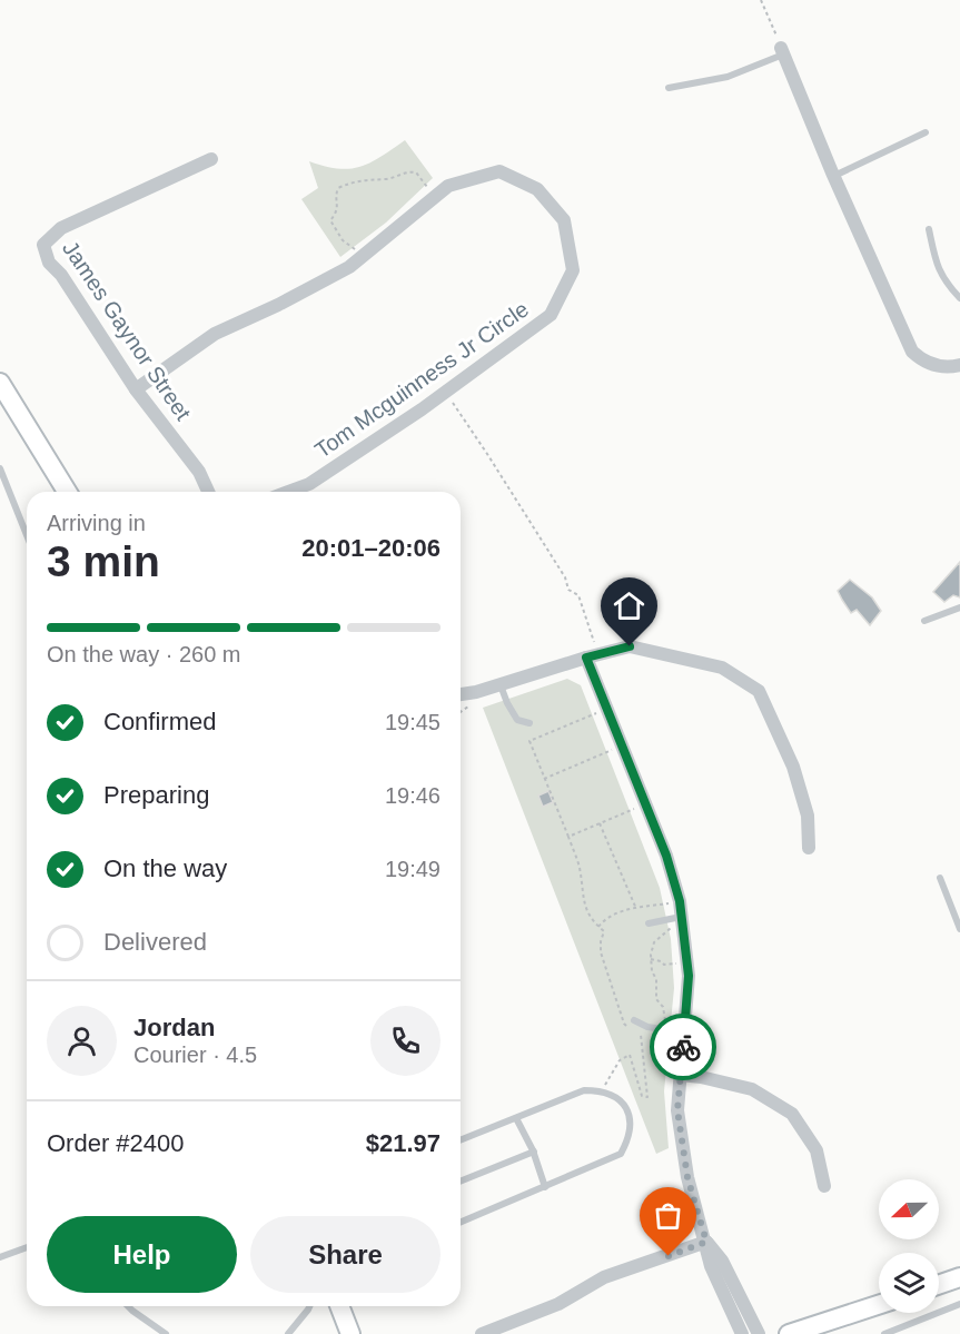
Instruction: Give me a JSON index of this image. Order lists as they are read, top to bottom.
{
  "streets": {
    "street": ["James Gaynor Street", "Tom Mcguinness Jr Circle"]
  },
  "crossings": [
    ["James Gaynor Street", "Tom Mcguinness Jr Circle"]
  ],
  "north": "left",
  "page": {
    "heading": ["3 min", "Arriving in", "20:01–20:06"],
    "panel": [
      "Jordan",
      "Courier · 4.5",
      "Order #2400",
      "$21.97"
    ],
    "bar": "On the way · 260 m",
    "list": [
      ["Confirmed", "19:45"],
      ["Preparing", "19:46"],
      ["On the way", "19:49"],
      "Delivered"
    ],
    "buttons": ["Help", "Share"]
  }
}
